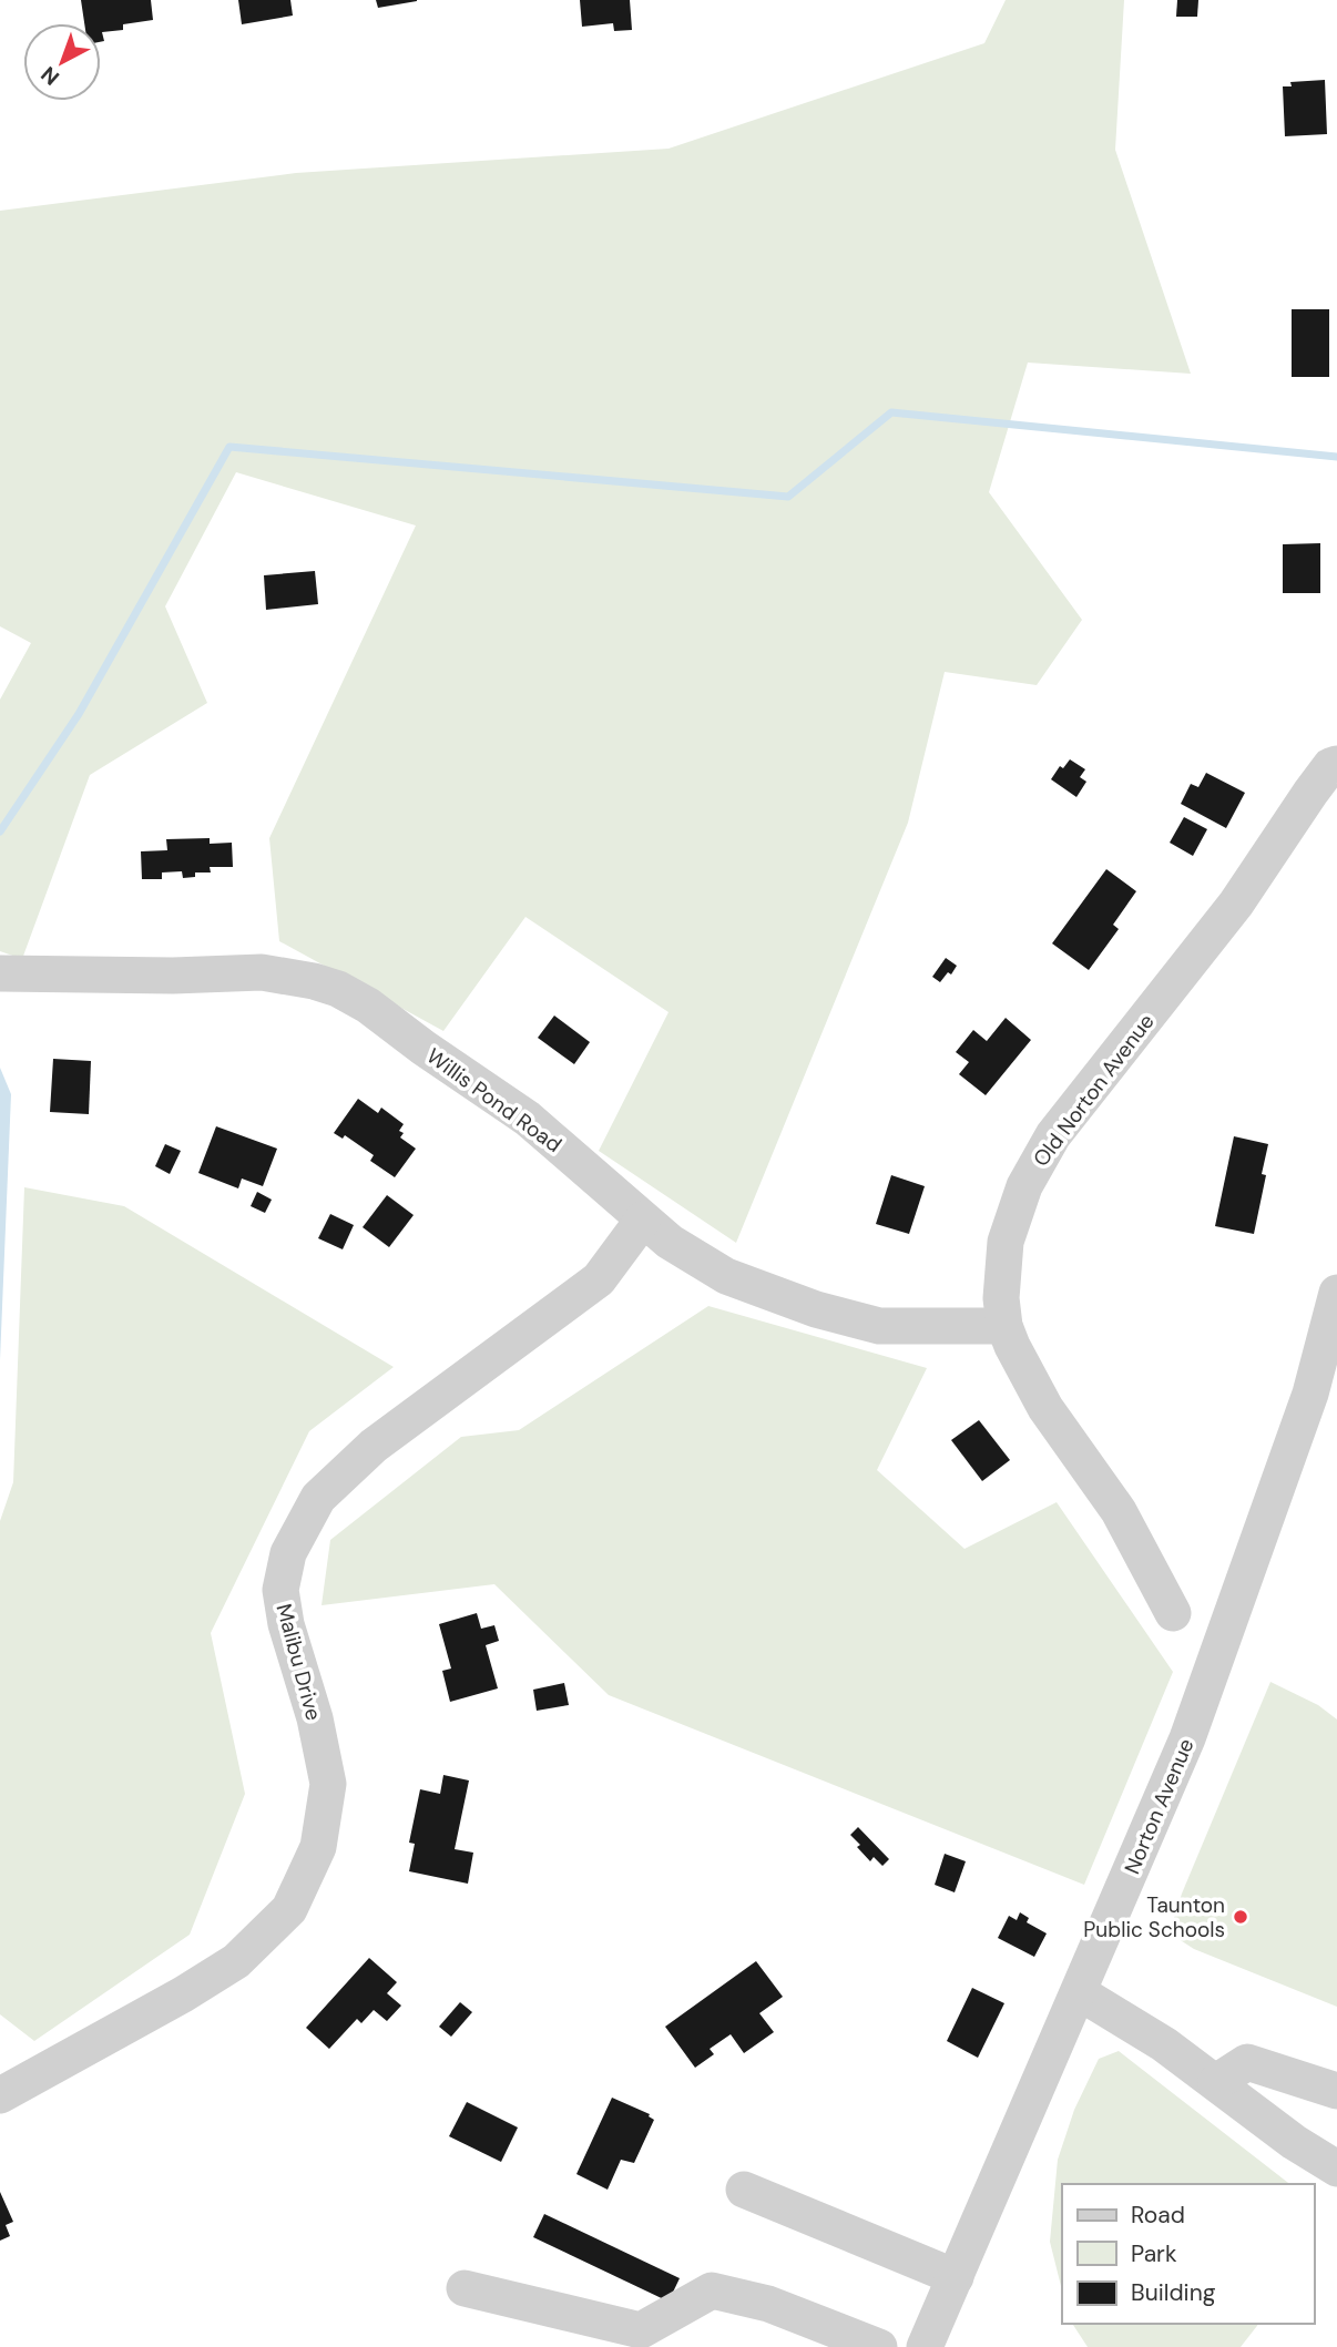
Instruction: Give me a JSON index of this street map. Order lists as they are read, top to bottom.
{
  "streets": {
    "street": [
      "Old Norton Avenue",
      "Willis Pond Road",
      "Malibu Drive",
      "Norton Avenue"
    ]
  },
  "crossings": [
    ["Old Norton Avenue", "Willis Pond Road"],
    ["Willis Pond Road", "Malibu Drive"]
  ],
  "places": ["Taunton Public Schools"],
  "legend": ["Road", "Park", "Building"],
  "north": "bottom left"
}
